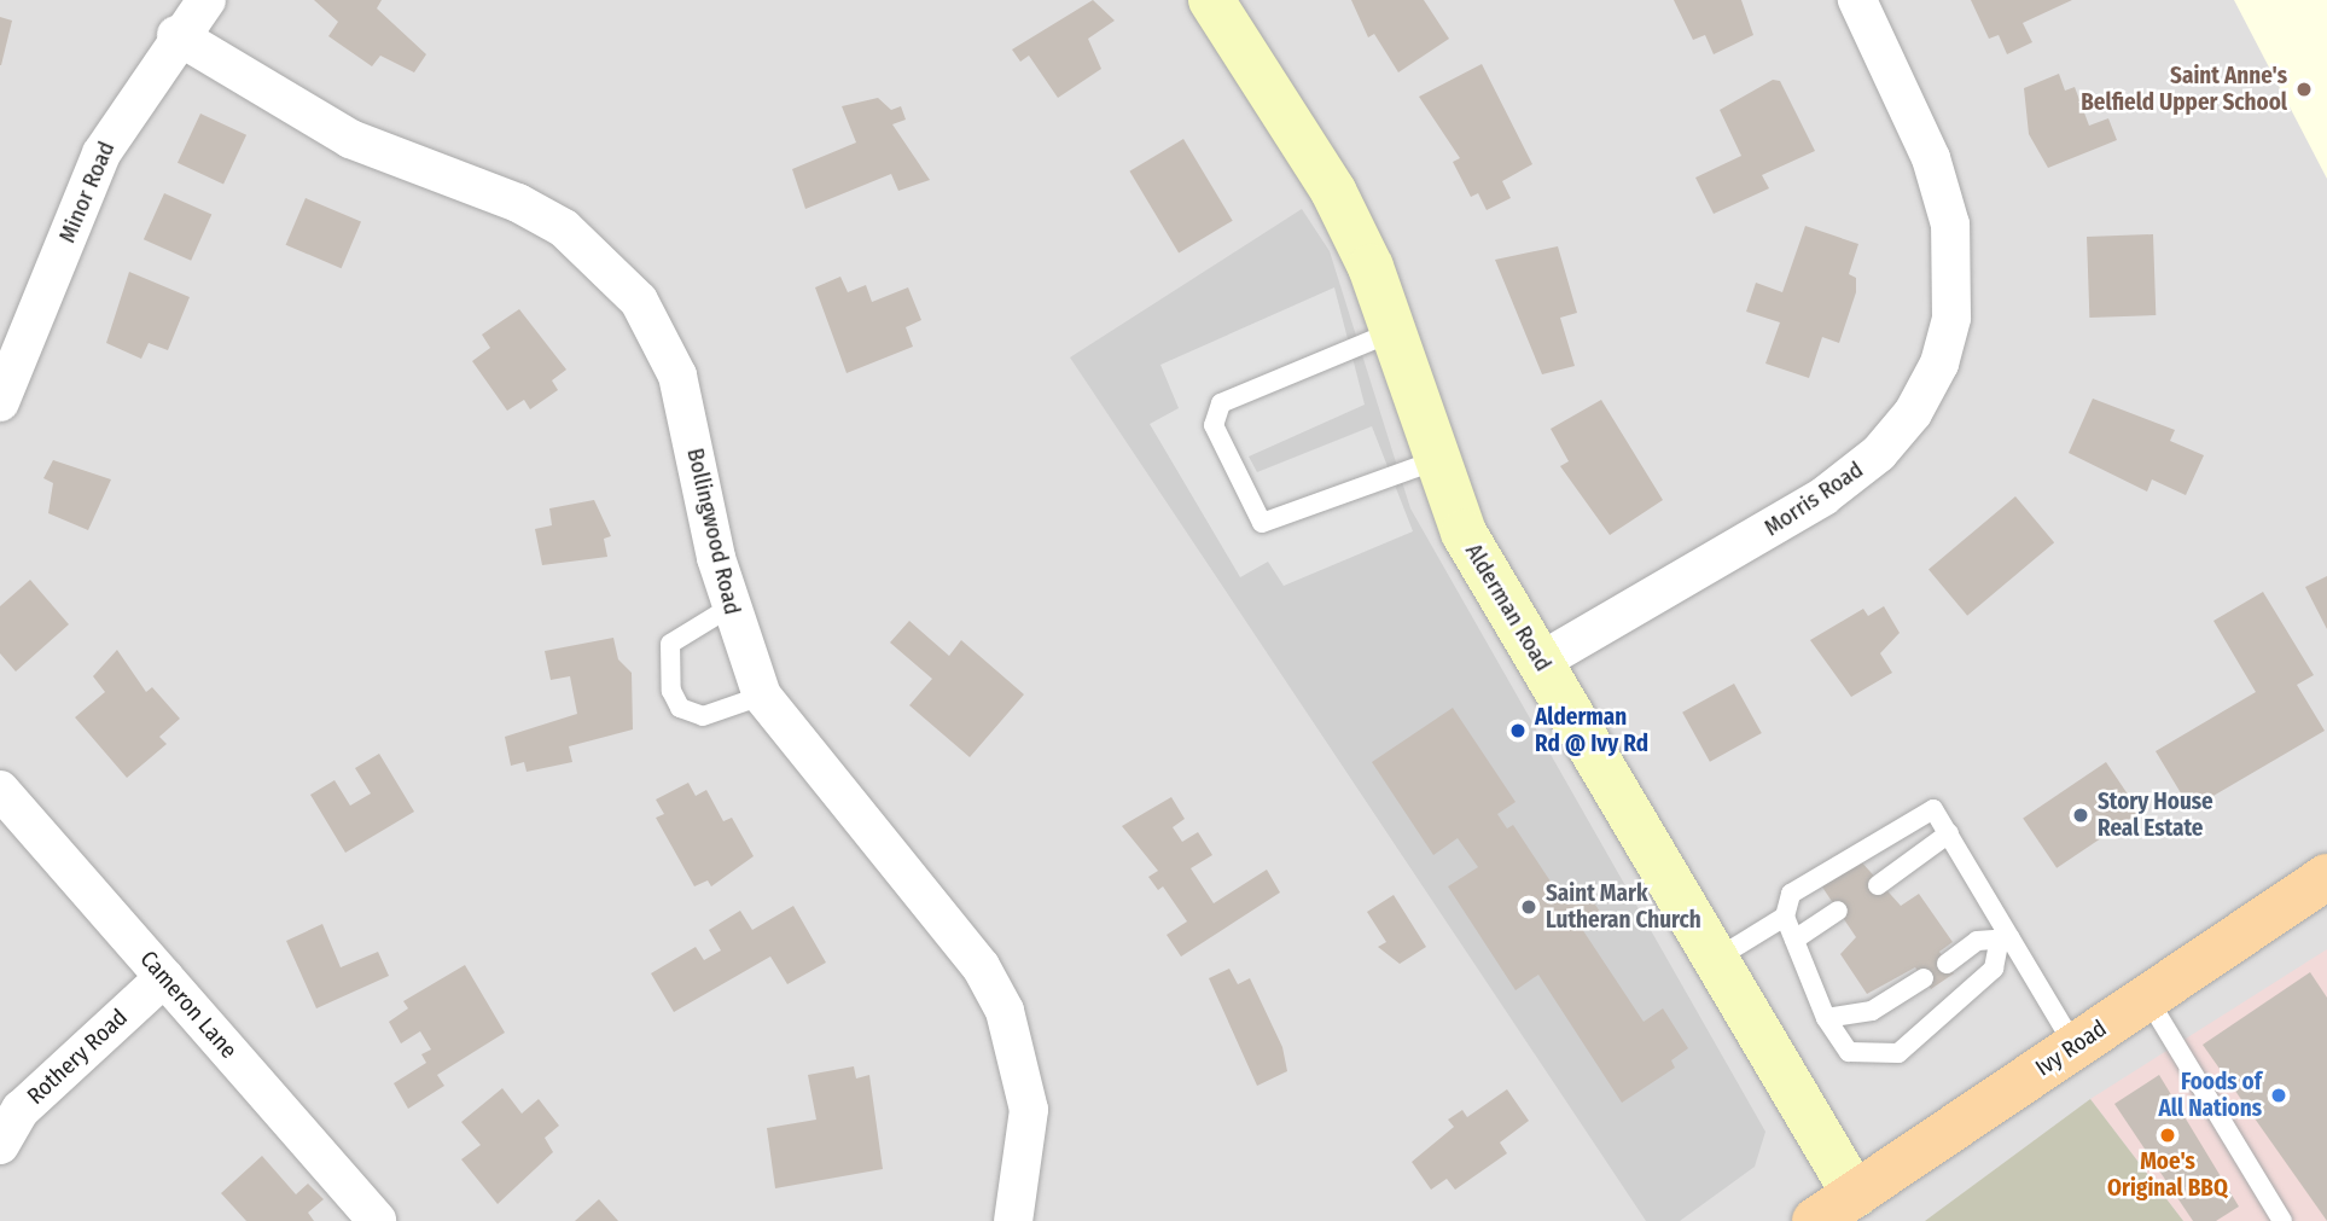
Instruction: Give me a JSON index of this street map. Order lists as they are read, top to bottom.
{
  "streets": {
    "main road": ["Alderman Road", "Ivy Road"],
    "street": [
      "Minor Road",
      "Morris Road",
      "Bollingwood Road",
      "Cameron Lane",
      "Rothery Road"
    ]
  },
  "crossings": [
    ["Minor Road", "Bollingwood Road"],
    ["Morris Road", "Alderman Road"],
    ["Alderman Road", "Ivy Road"],
    ["Cameron Lane", "Rothery Road"]
  ],
  "places": [
    "Saint Anne's Belfield Upper School",
    "Alderman Rd @ Ivy Rd",
    "Story House Real Estate",
    "Saint Mark Lutheran Church",
    "Foods of All Nations",
    "Moe's Original BBQ"
  ]
}
